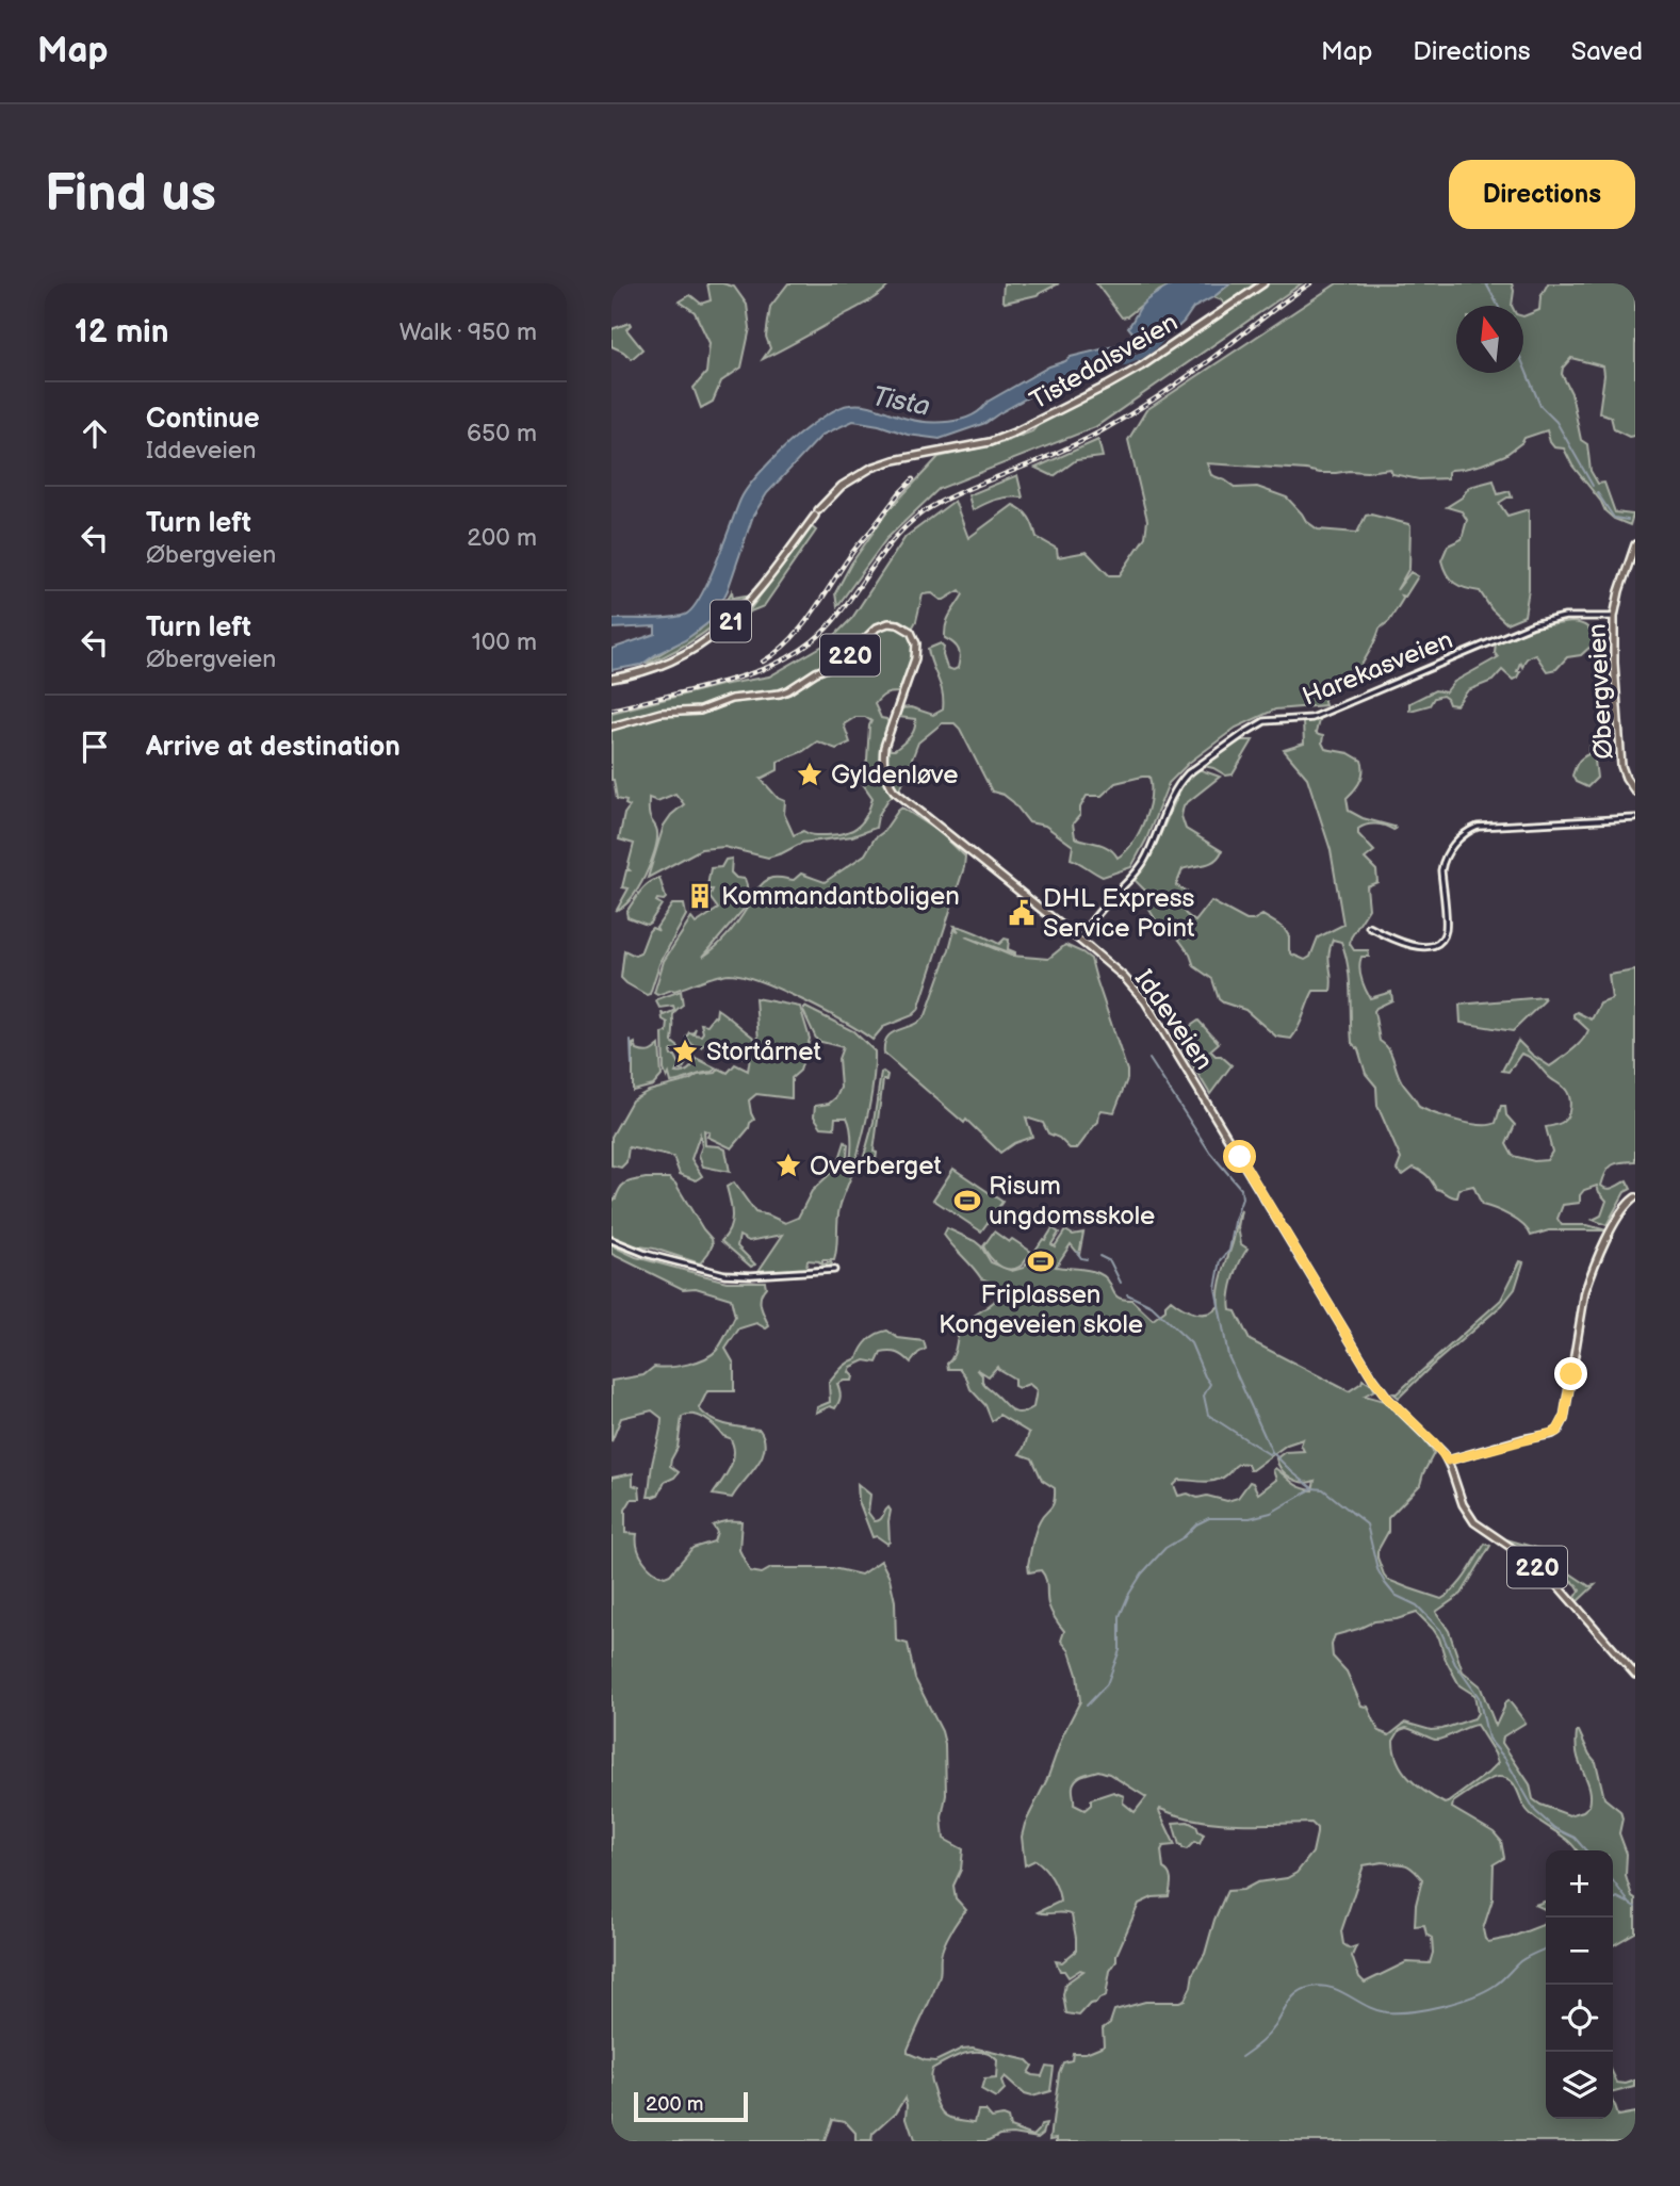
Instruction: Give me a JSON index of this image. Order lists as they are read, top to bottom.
{
  "streets": {
    "main road": [
      "Tistedalsveien",
      "21",
      "220",
      "Øbergveien",
      "Iddeveien"
    ],
    "street": ["Harekasveien"]
  },
  "crossings": [
    ["Harekasveien", "Øbergveien"],
    ["Harekasveien", "Iddeveien"]
  ],
  "water": ["Tista"],
  "places": {
    "place": ["Gyldenløve", "Stortårnet", "Overberget"],
    "building": ["Kommandantboligen"],
    "public building": ["DHL Express Service Point"],
    "sports": ["Risum ungdomsskole", "Friplassen Kongeveien skole"]
  },
  "scale_bar": "200 m",
  "north": "top",
  "page": {
    "header": "Map",
    "nav": ["Map", "Directions", "Saved"],
    "buttons": "Directions",
    "title": "Find us",
    "heading": ["12 min", "Walk · 950 m"],
    "list": [
      ["Continue", "Iddeveien", "650 m"],
      ["Turn left", "Øbergveien", "200 m"],
      ["Turn left", "Øbergveien", "100 m"],
      "Arrive at destination"
    ],
    "map_buttons": ["+", "−"],
    "scale": "200 m"
  }
}
